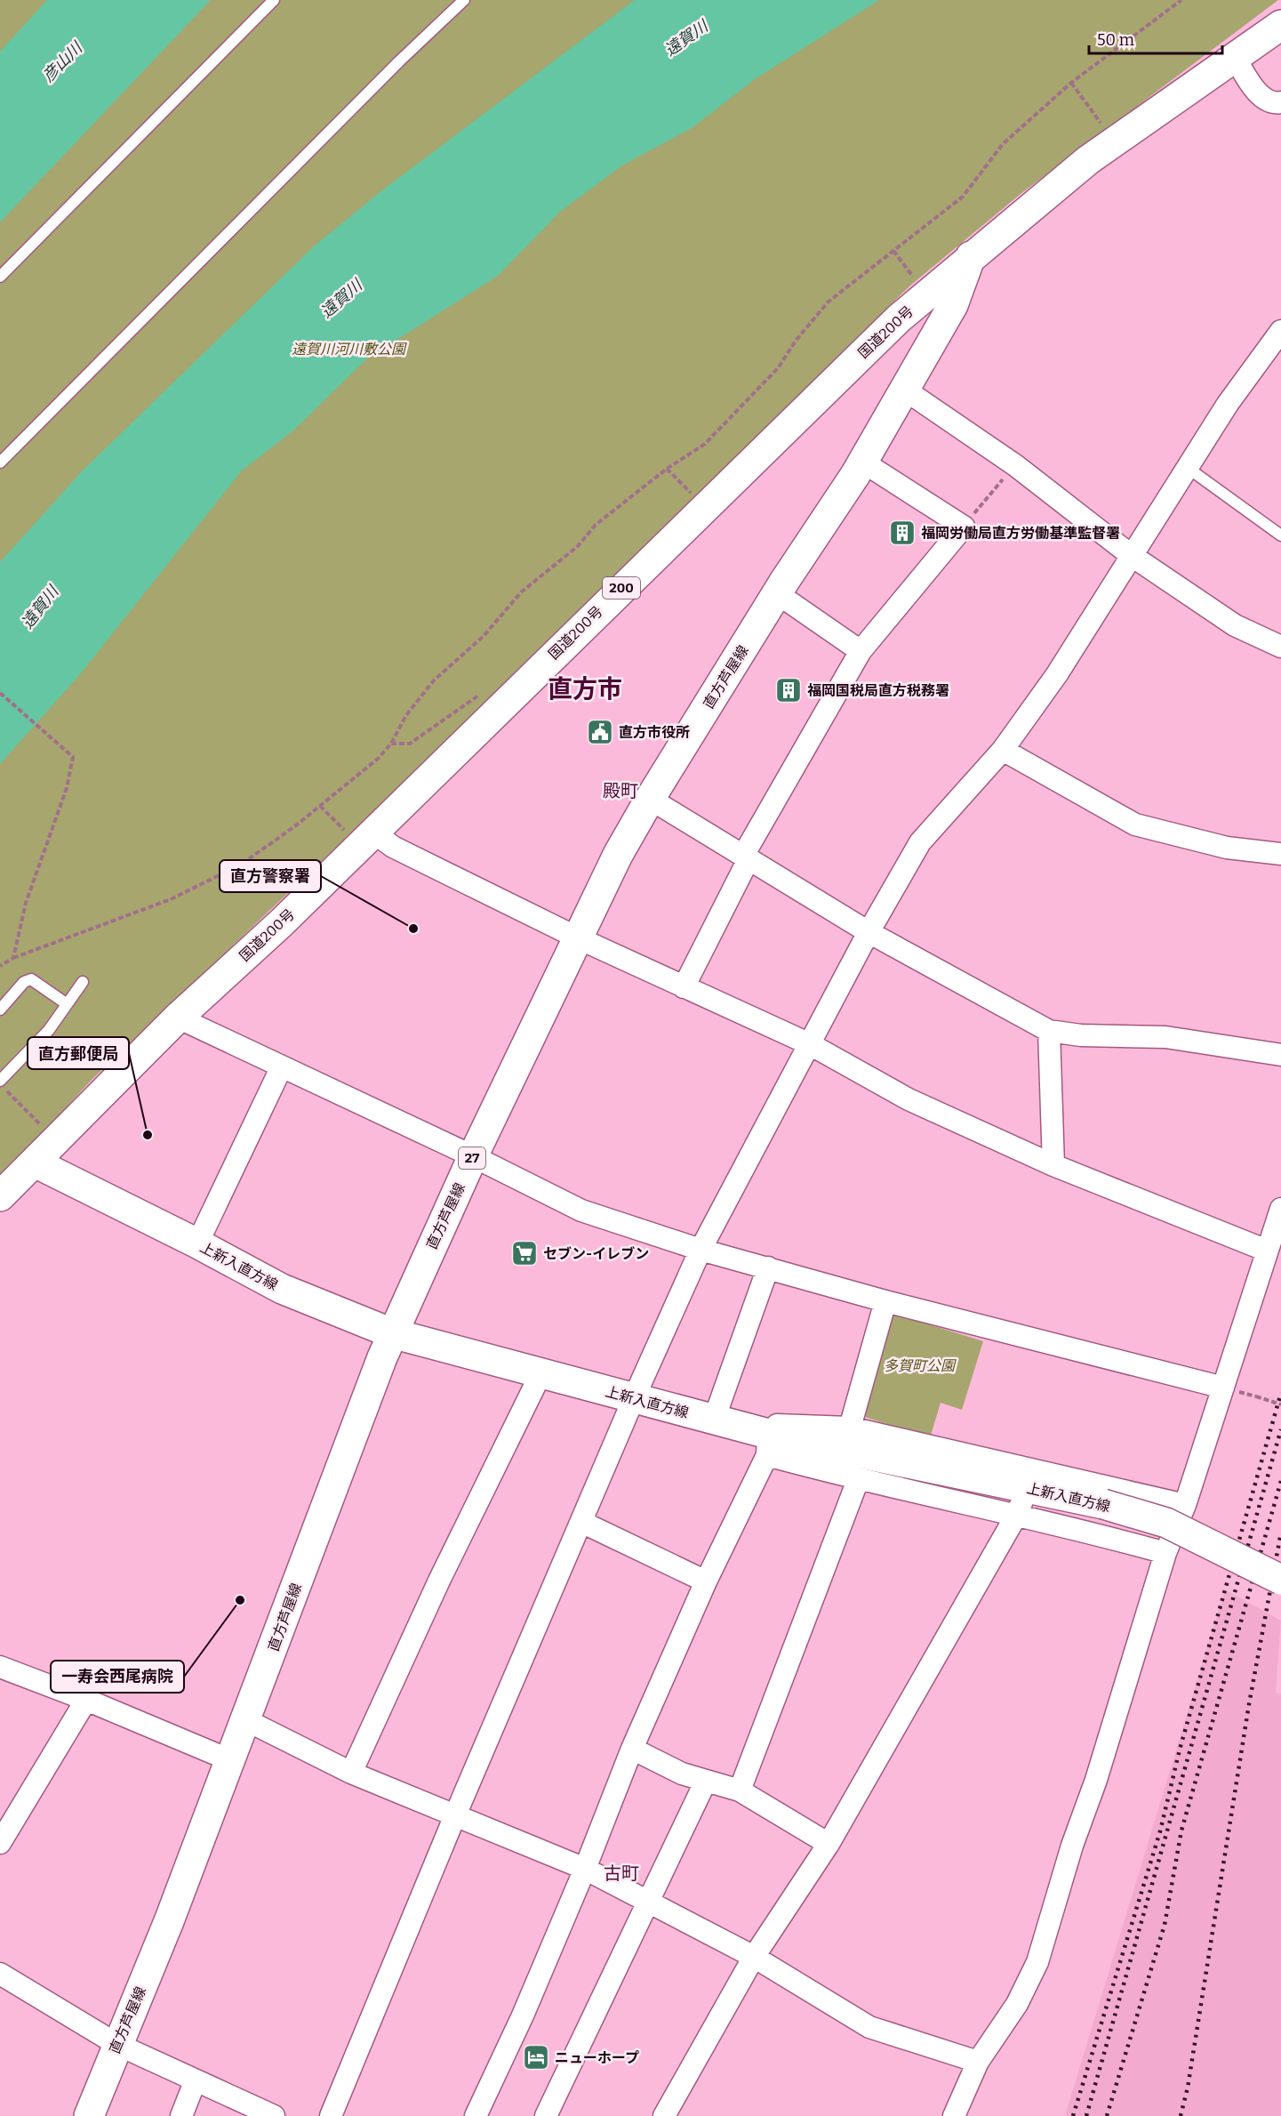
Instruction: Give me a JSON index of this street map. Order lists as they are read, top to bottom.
{
  "streets": {
    "main road": [
      "国道200号",
      "200",
      "直方芦屋線",
      "27",
      "上新入直方線"
    ]
  },
  "crossings": [
    ["国道200号", "直方芦屋線"],
    ["国道200号", "上新入直方線"],
    ["直方芦屋線", "上新入直方線"]
  ],
  "districts": ["直方市", "殿町", "古町"],
  "water": ["遠賀川", "彦山川"],
  "parks": ["遠賀川河川敷公園", "多賀町公園"],
  "places": {
    "building": ["福岡労働局直方労働基準監督署", "福岡国税局直方税務署"],
    "public building": ["直方市役所"],
    "other": ["直方警察署", "直方郵便局", "一寿会西尾病院"],
    "supermarket": ["セブン-イレブン"],
    "hotel": ["ニューホープ"]
  },
  "scale_bar": "50 m"
}
